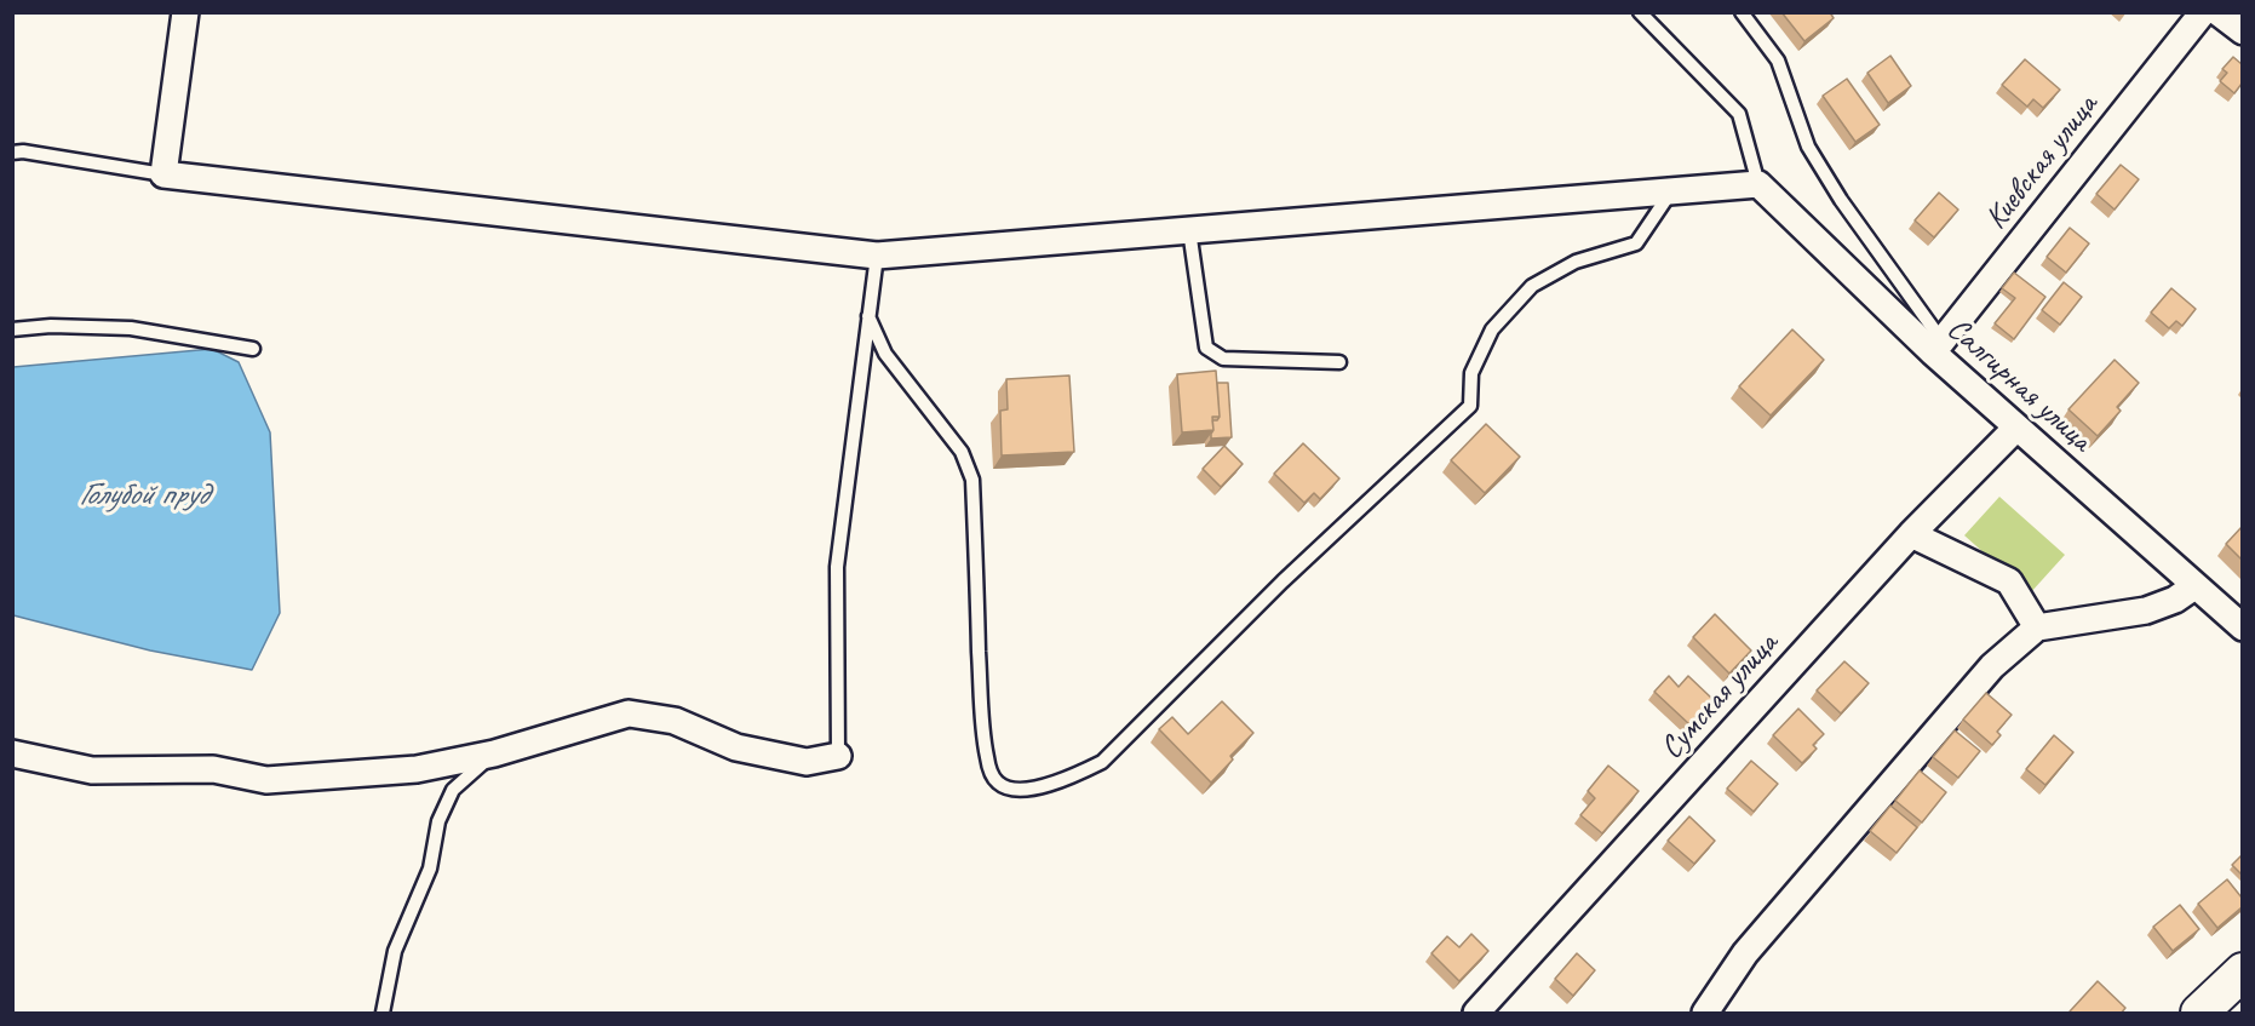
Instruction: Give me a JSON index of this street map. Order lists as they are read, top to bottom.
{
  "streets": {
    "street": ["Киевская улица", "Салгирная улица", "Сумская улица"]
  },
  "crossings": [
    ["Киевская улица", "Салгирная улица"],
    ["Салгирная улица", "Сумская улица"]
  ],
  "water": ["Голубой пруд"]
}
